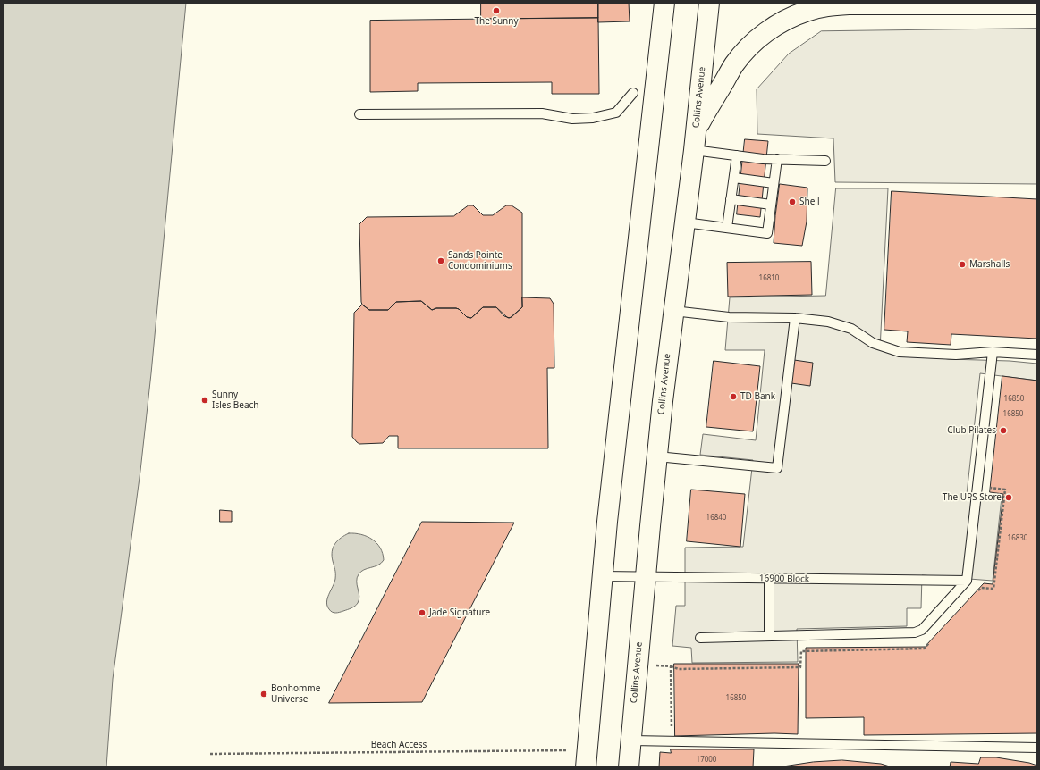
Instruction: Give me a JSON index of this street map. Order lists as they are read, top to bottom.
{
  "streets": {
    "main road": ["Collins Avenue"],
    "lane": ["16900 Block"],
    "path": ["Beach Access"]
  },
  "crossings": [
    ["Collins Avenue", "16900 Block"]
  ],
  "places": [
    "The Sunny",
    "Shell",
    "Sands Pointe Condominiums",
    "Marshalls",
    "TD Bank",
    "Sunny Isles Beach",
    "Club Pilates",
    "The UPS Store",
    "Jade Signature",
    "Bonhomme Universe"
  ],
  "house_numbers": [
    "16810",
    "16850",
    "16850",
    "16840",
    "16830",
    "16850",
    "17000"
  ]
}
